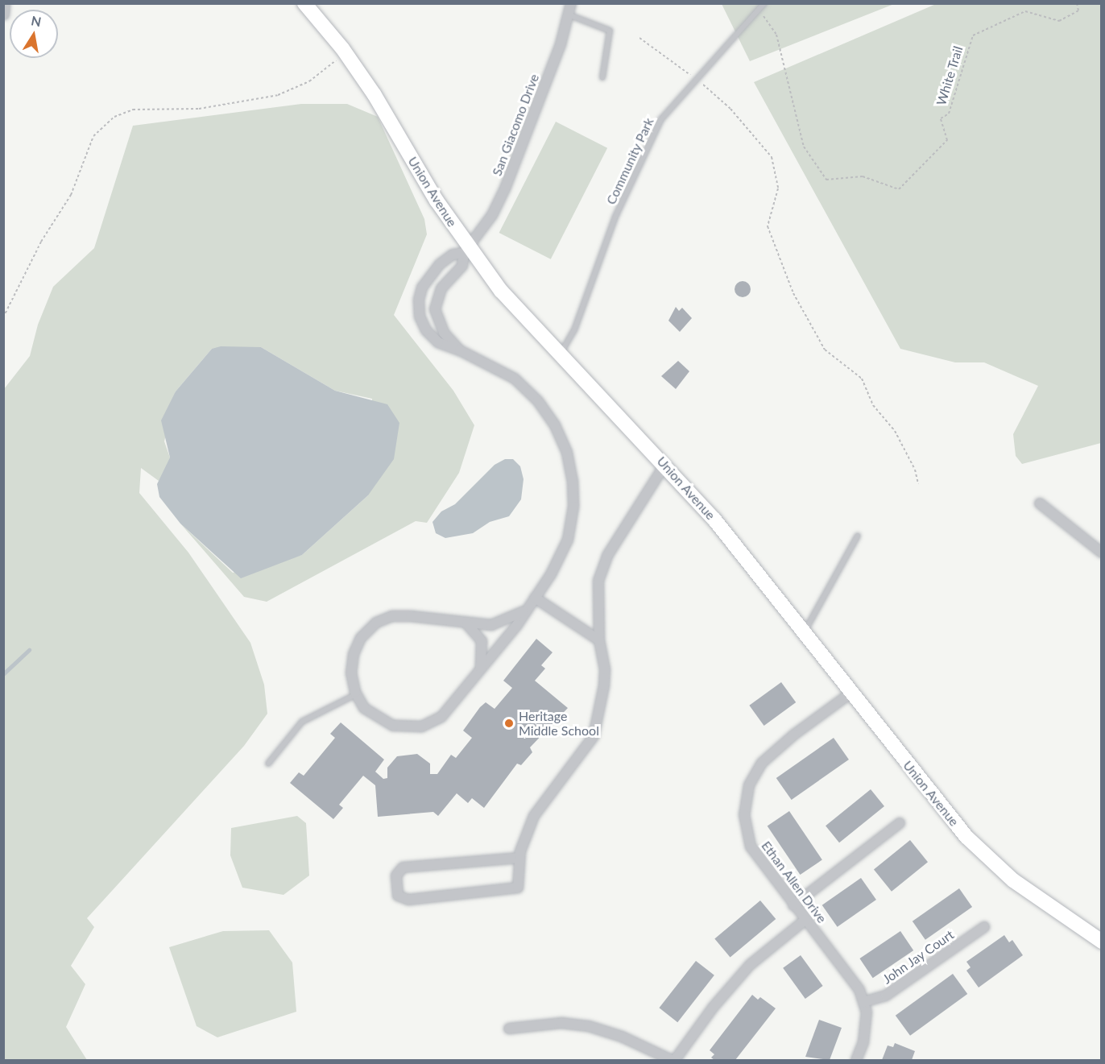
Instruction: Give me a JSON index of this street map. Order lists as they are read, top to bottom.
{
  "streets": {
    "street": [
      "San Giacomo Drive",
      "Union Avenue",
      "Ethan Allen Drive",
      "John Jay Court"
    ],
    "lane": ["Community Park"],
    "path": ["White Trail"]
  },
  "crossings": [
    ["White Trail", "Community Park"],
    ["San Giacomo Drive", "Union Avenue"],
    ["Community Park", "Union Avenue"],
    ["Union Avenue", "Ethan Allen Drive"],
    ["Ethan Allen Drive", "John Jay Court"]
  ],
  "places": ["Heritage Middle School"],
  "north": "top"
}
